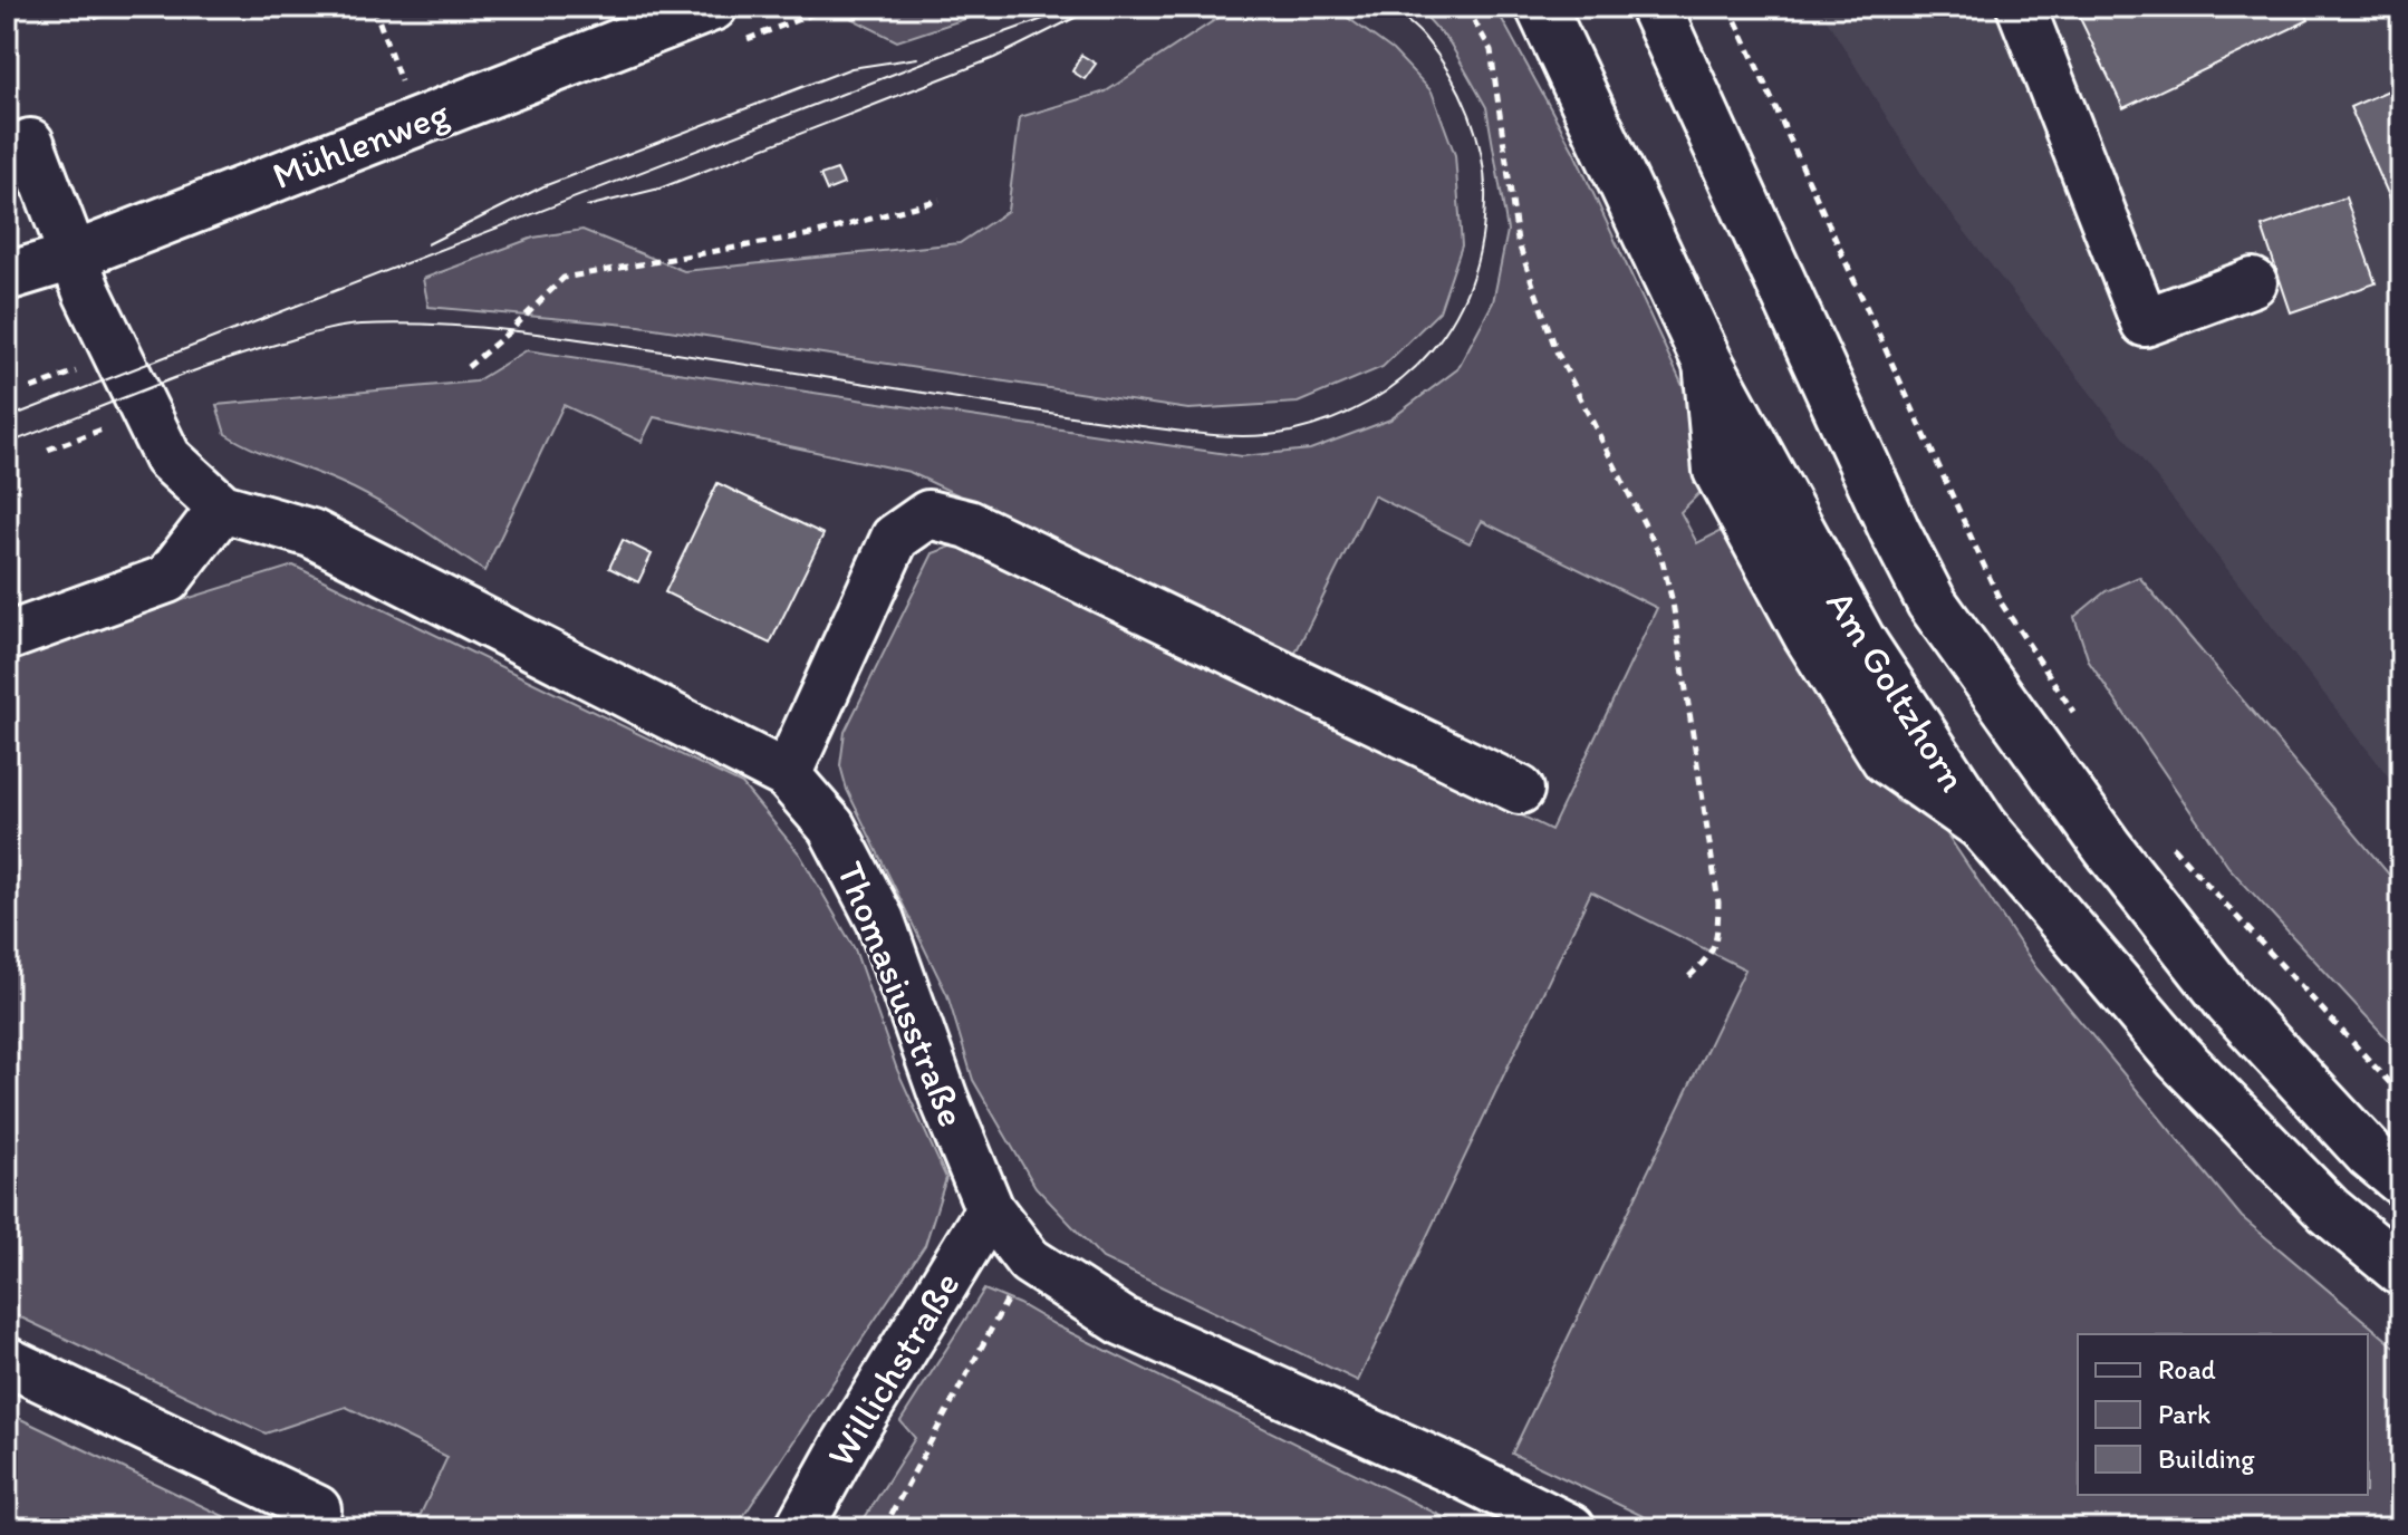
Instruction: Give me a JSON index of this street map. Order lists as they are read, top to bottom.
{
  "streets": {
    "main road": ["Am Goltzhorn"],
    "street": ["Mühlenweg", "Thomasiusstraße", "Willichstraße"]
  },
  "crossings": [
    ["Mühlenweg", "Thomasiusstraße"],
    ["Thomasiusstraße", "Willichstraße"]
  ],
  "legend": ["Road", "Park", "Building"]
}
